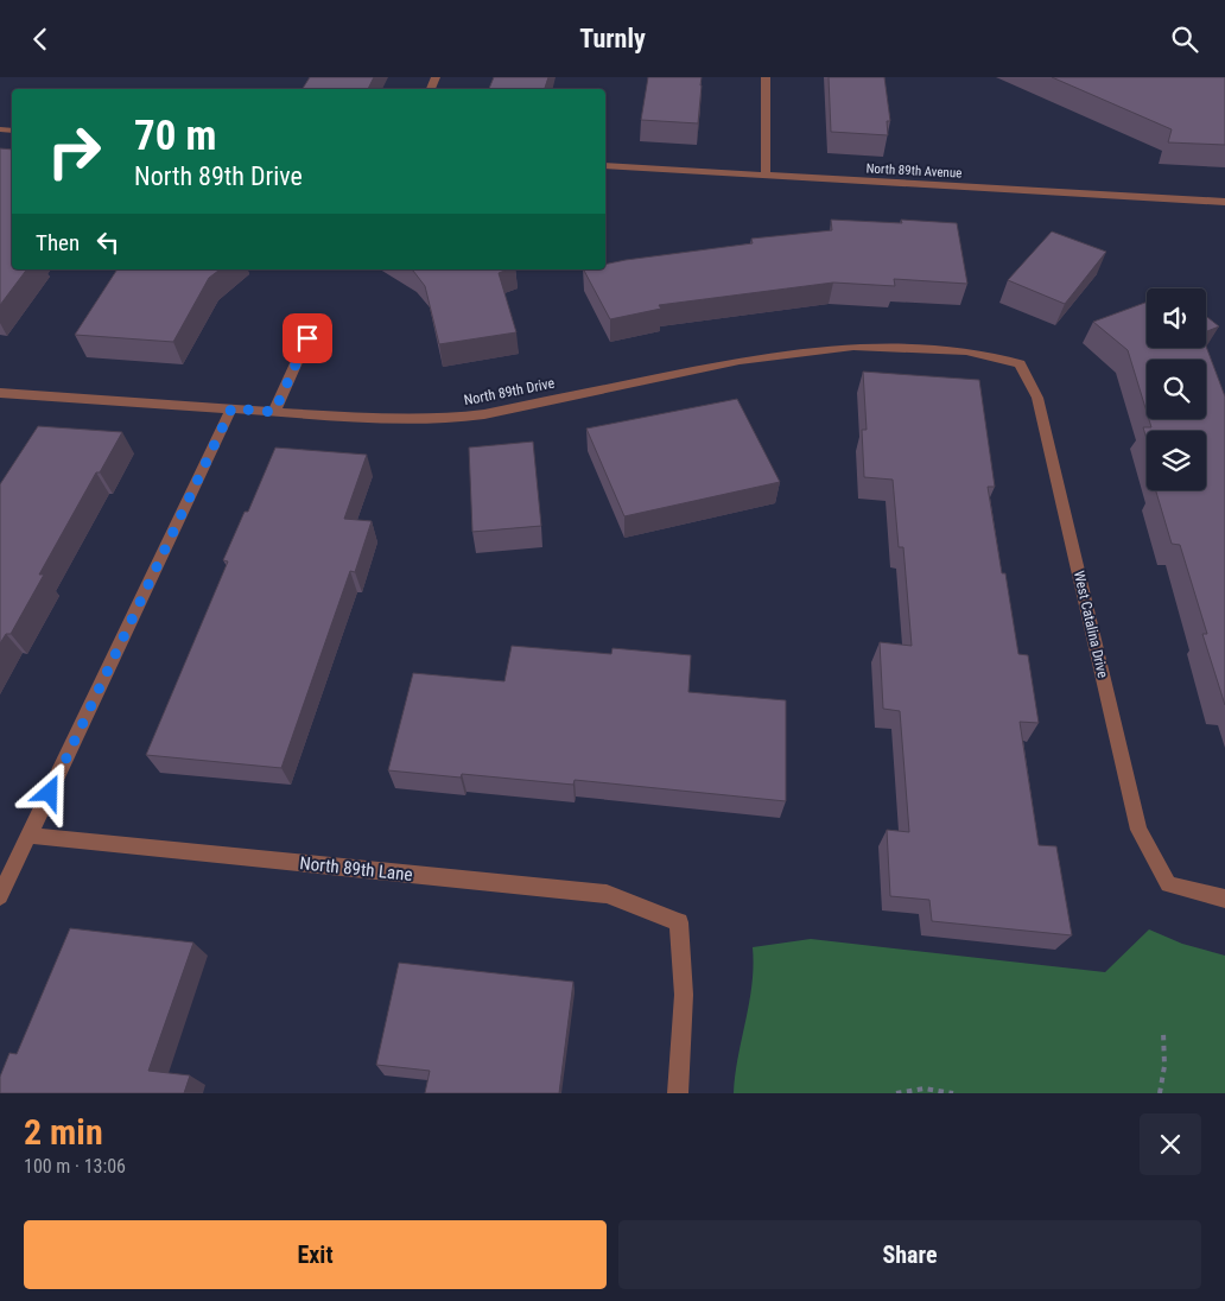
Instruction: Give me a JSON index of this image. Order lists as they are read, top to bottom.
{
  "streets": {
    "street": [
      "North 89th Avenue",
      "North 89th Drive",
      "West Catalina Drive",
      "North 89th Lane"
    ]
  },
  "crossings": [
    ["North 89th Drive", "West Catalina Drive"]
  ],
  "page": {
    "header": "Turnly",
    "turn": ["70 m", "North 89th Drive"],
    "then": "Then",
    "heading": ["2 min", "100 m · 13:06"],
    "buttons": ["Exit", "Share"]
  }
}
